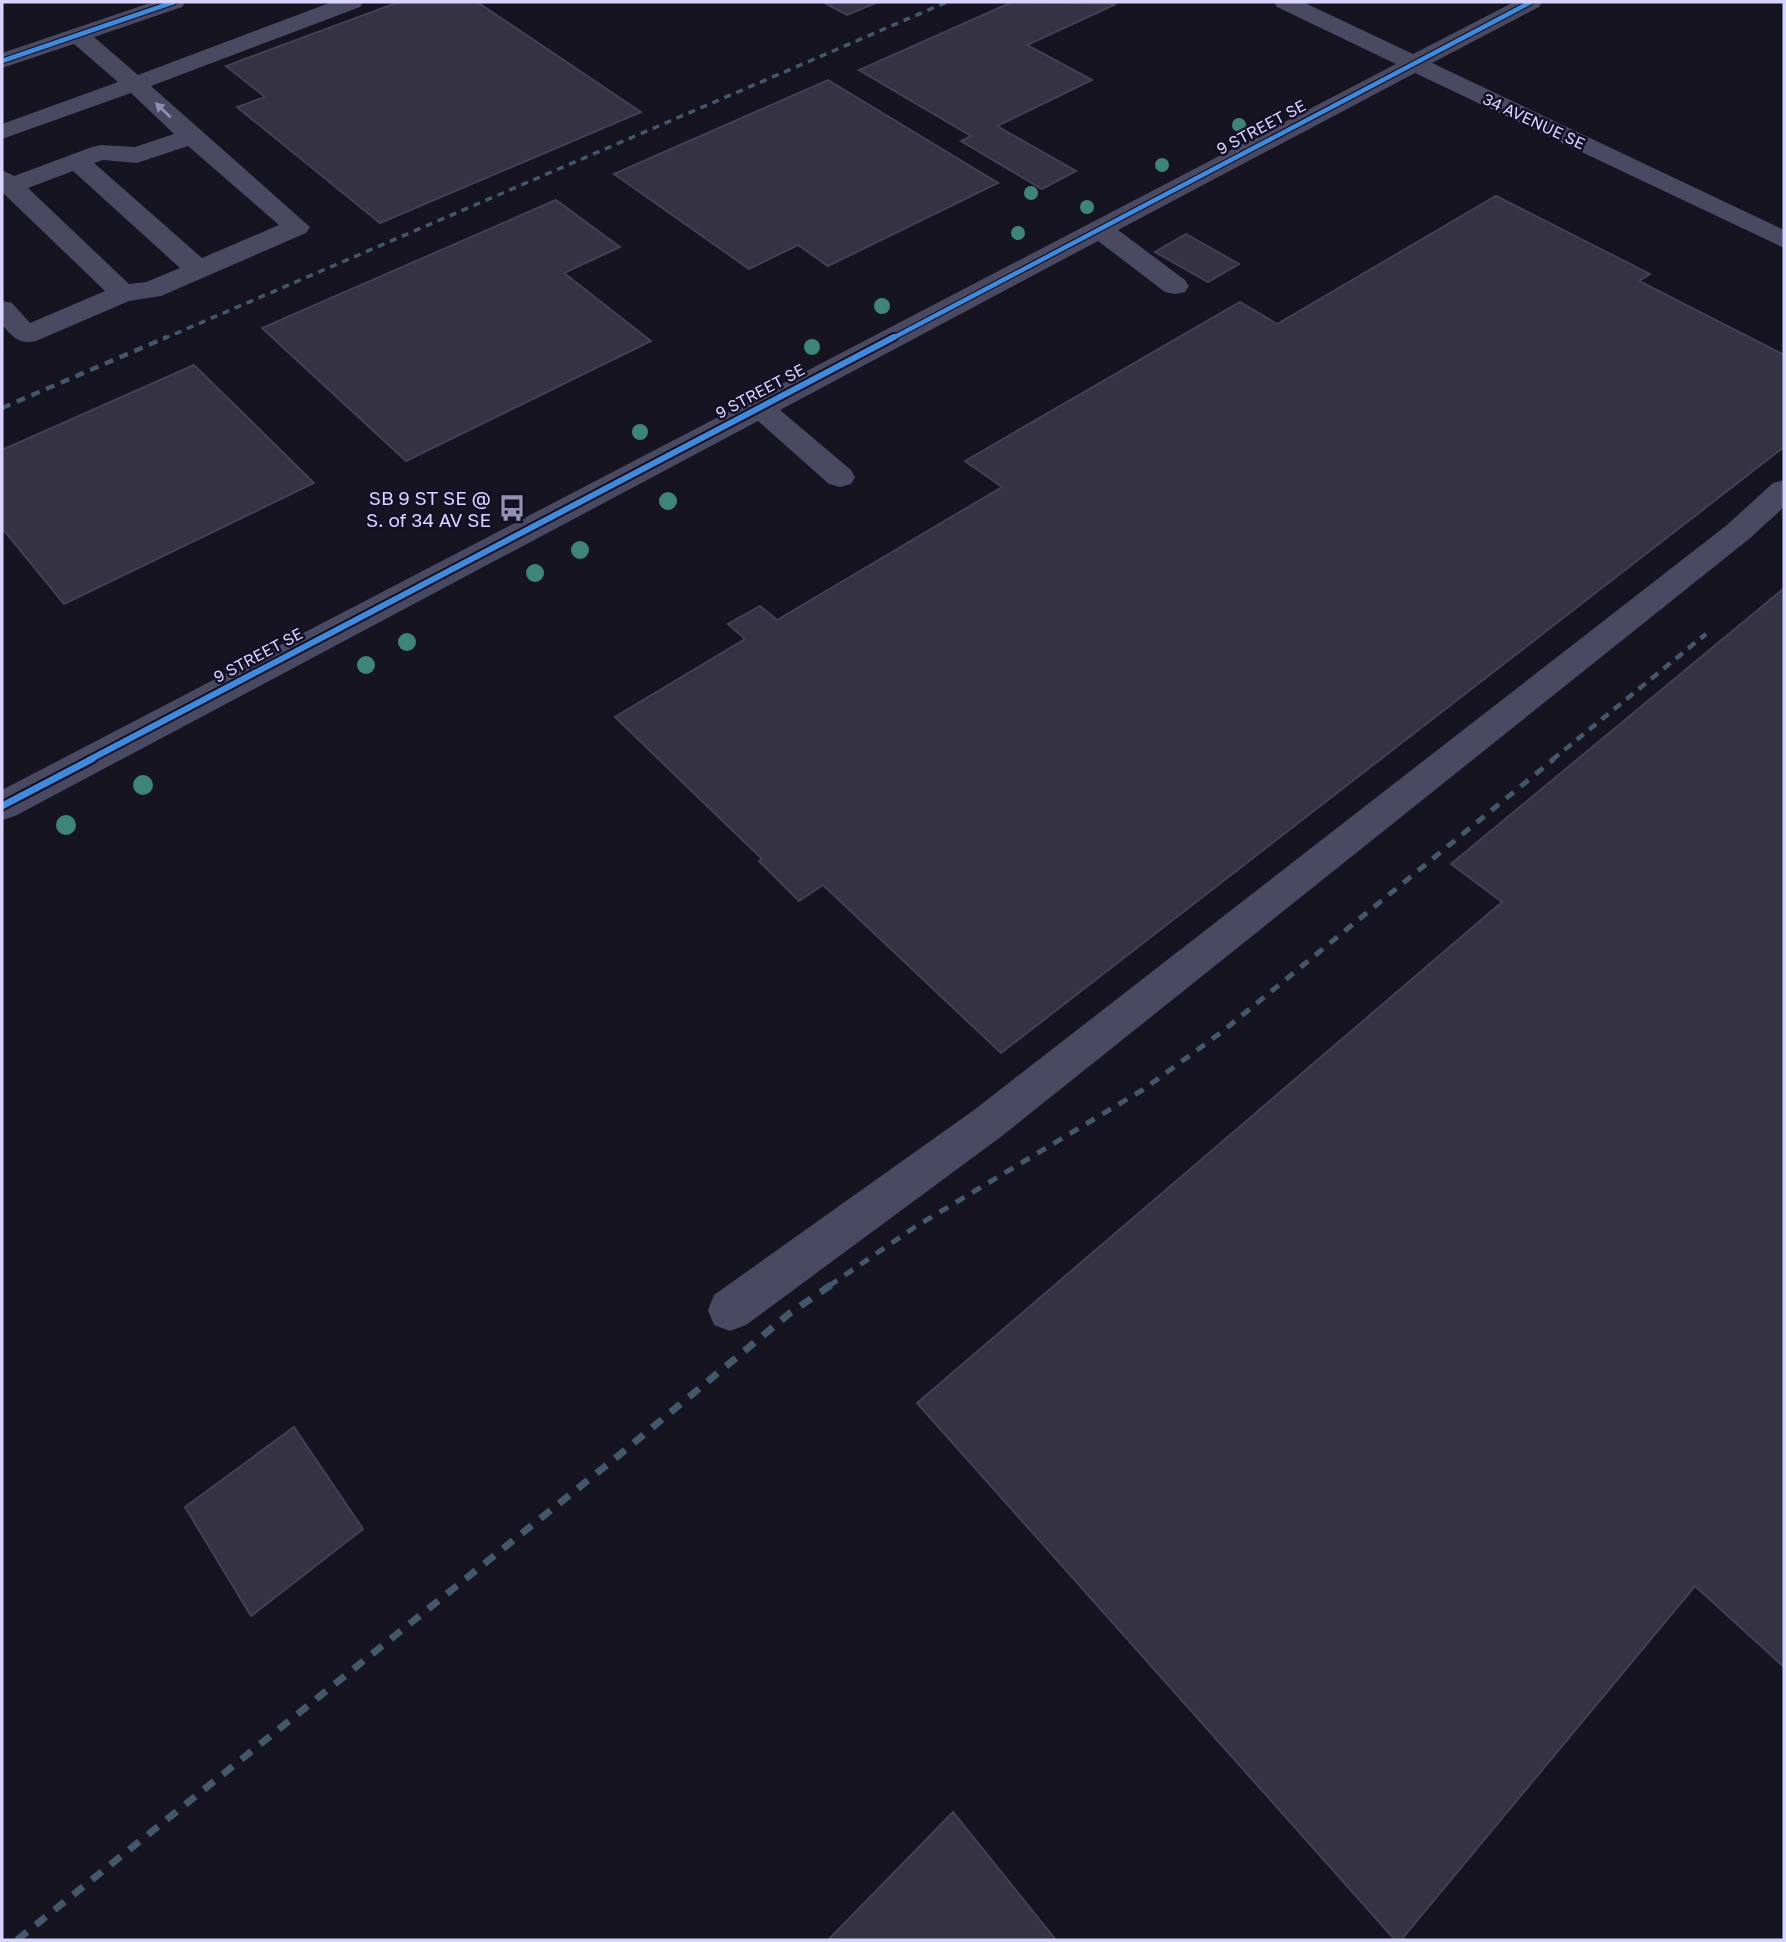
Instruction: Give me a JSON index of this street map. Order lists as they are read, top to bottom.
{
  "streets": {
    "street": ["34 AVENUE SE", "9 STREET SE"]
  },
  "crossings": [
    ["34 AVENUE SE", "9 STREET SE"]
  ],
  "places": {
    "bus stop": ["SB 9 ST SE @ S. of 34 AV SE"]
  }
}
